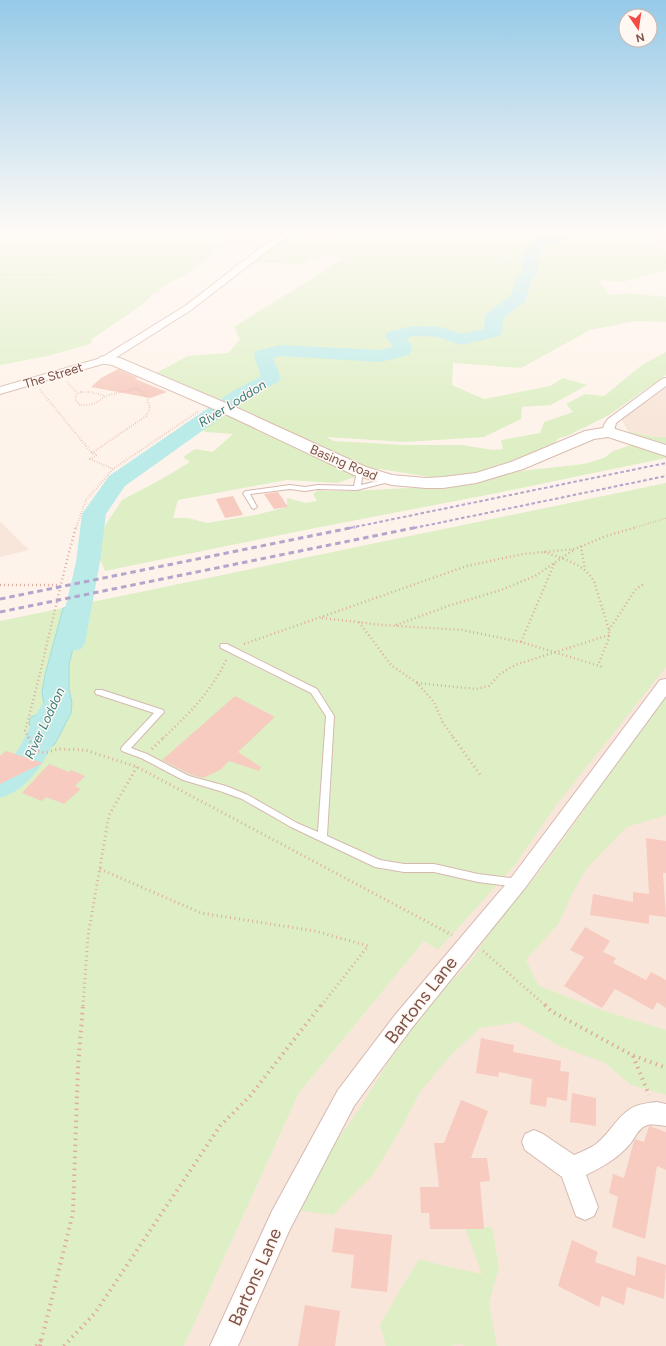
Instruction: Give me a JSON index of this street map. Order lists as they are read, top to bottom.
{
  "streets": {
    "street": ["The Street", "Basing Road", "Bartons Lane"]
  },
  "crossings": [
    ["The Street", "Basing Road"]
  ],
  "water": ["River Loddon"],
  "north": "bottom"
}
